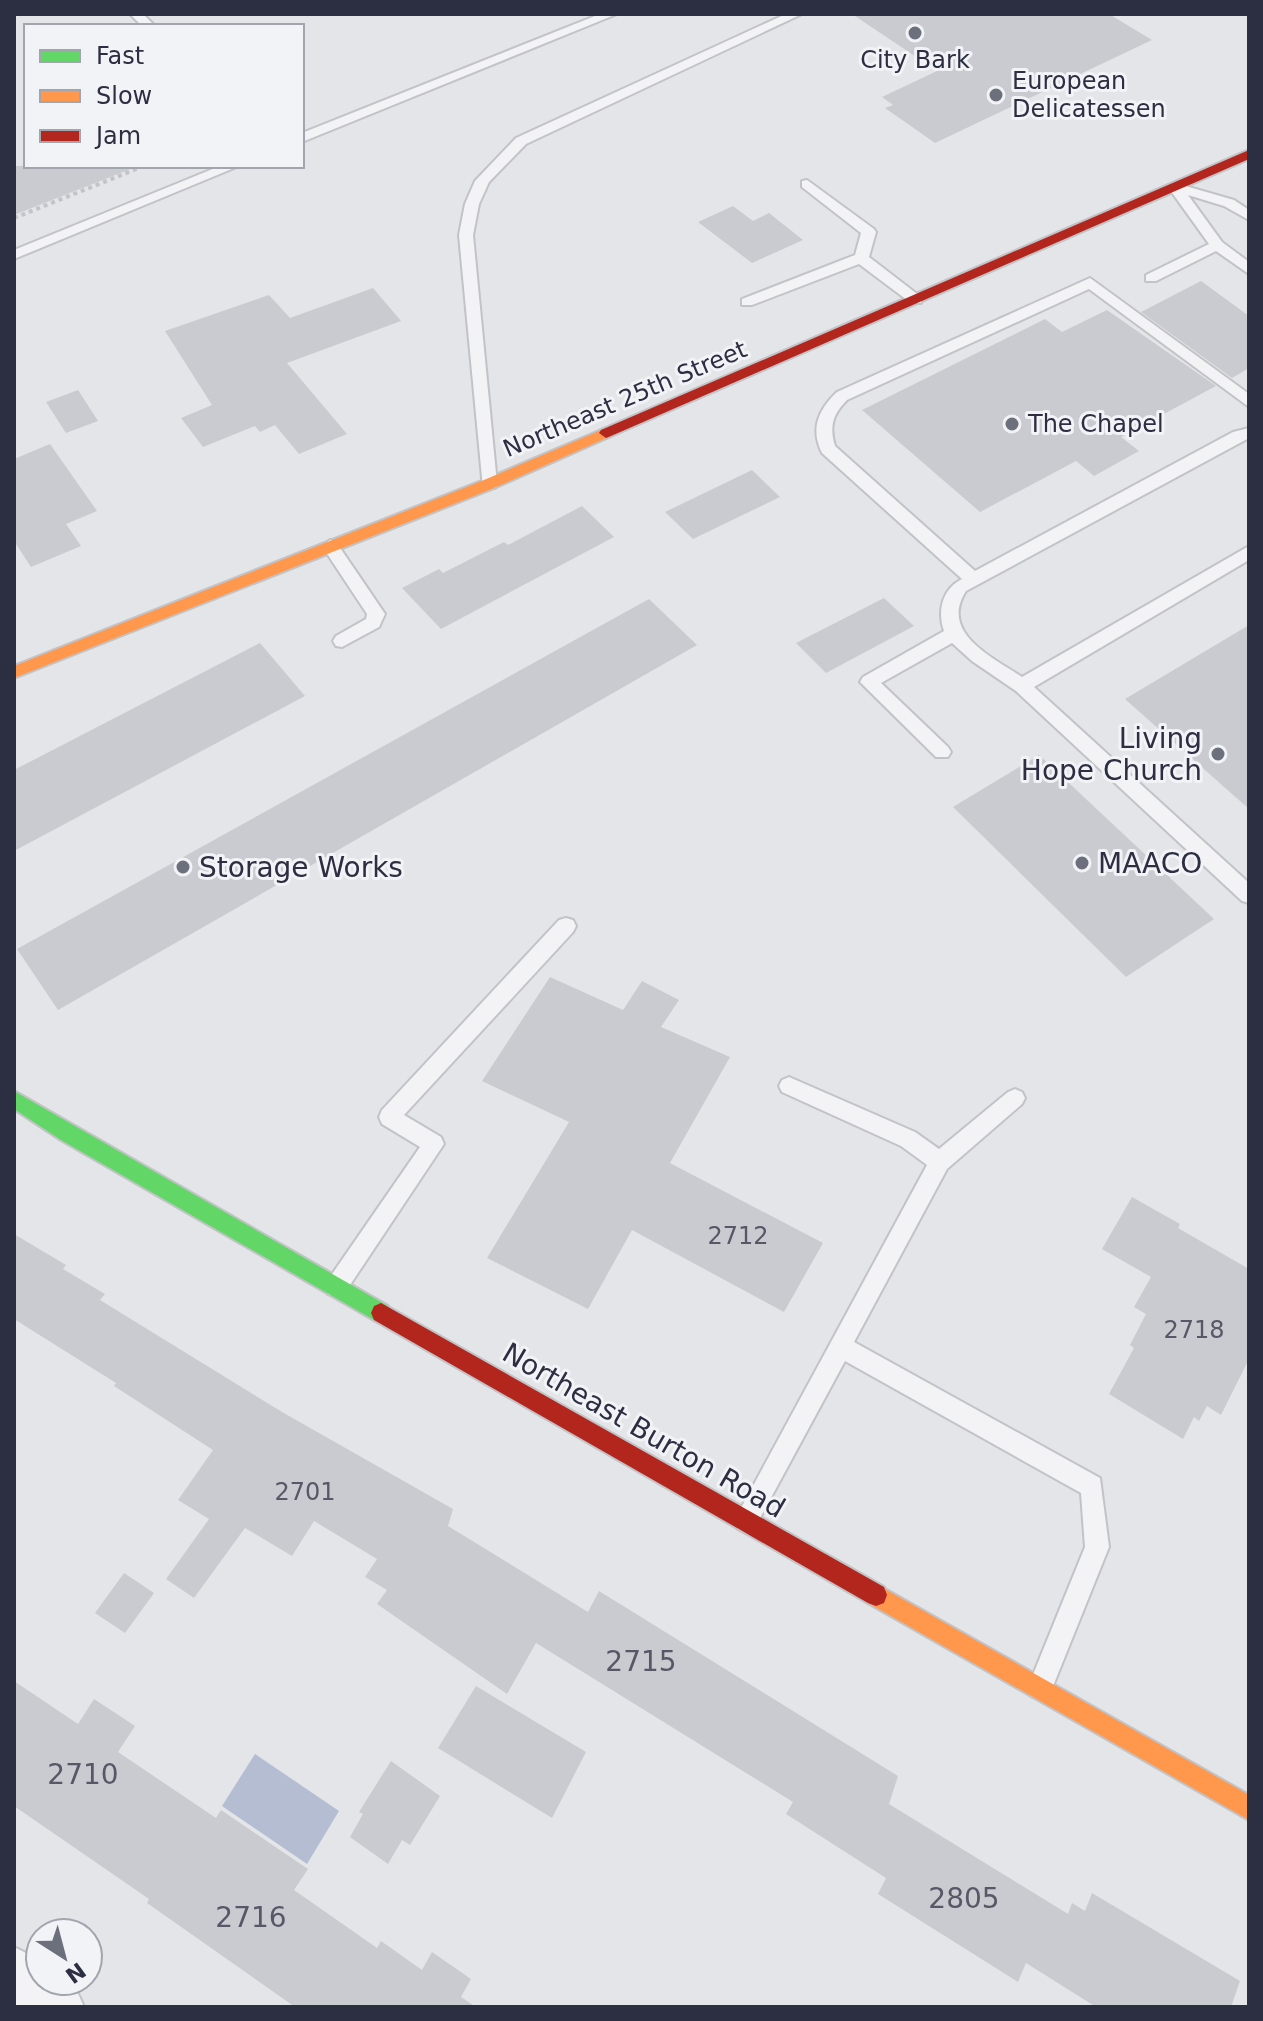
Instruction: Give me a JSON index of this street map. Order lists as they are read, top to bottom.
{
  "streets": {
    "main road": ["Northeast 25th Street", "Northeast Burton Road"]
  },
  "places": [
    "City Bark",
    "European Delicatessen",
    "The Chapel",
    "Living Hope Church",
    "MAACO",
    "Storage Works"
  ],
  "house_numbers": [
    "2712",
    "2718",
    "2701",
    "2715",
    "2710",
    "2805",
    "2716"
  ],
  "legend": ["Fast", "Slow", "Jam"],
  "north": "bottom right"
}
